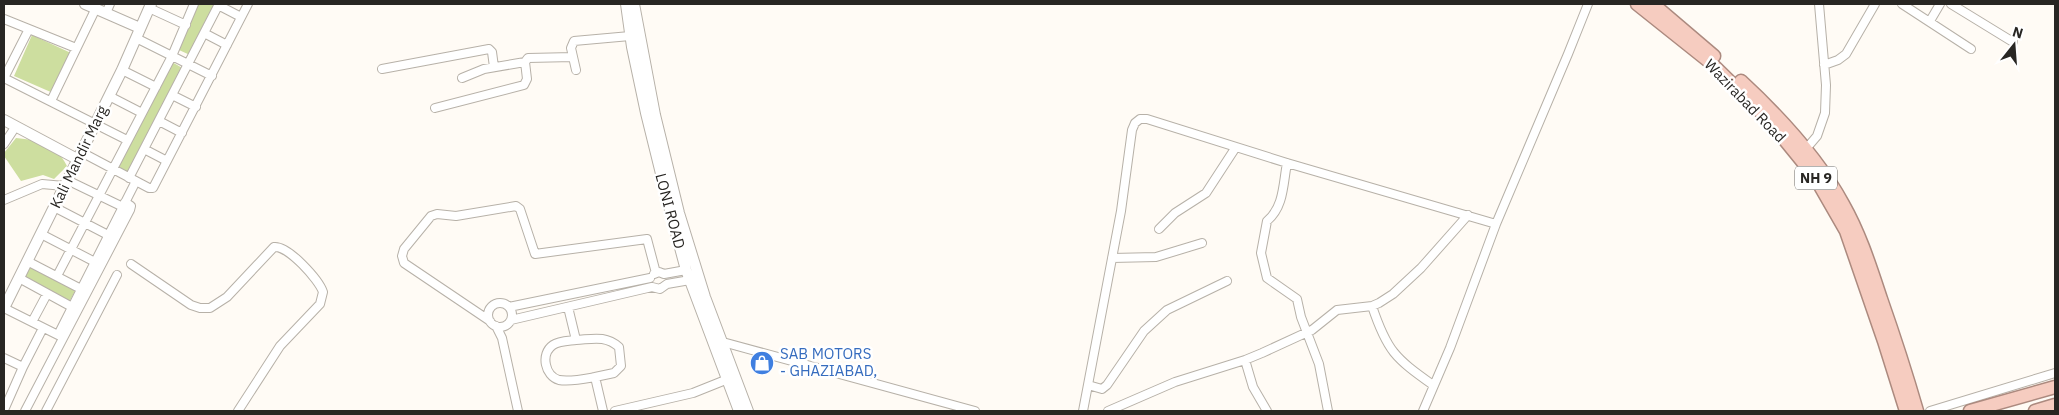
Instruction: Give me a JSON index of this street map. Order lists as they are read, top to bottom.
{
  "streets": {
    "highway": ["Wazirabad Road", "NH 9"],
    "street": ["Kali Mandir Marg", "LONI ROAD"]
  },
  "places": {
    "shop": ["SAB MOTORS - GHAZIABAD,"]
  },
  "north": "top"
}
